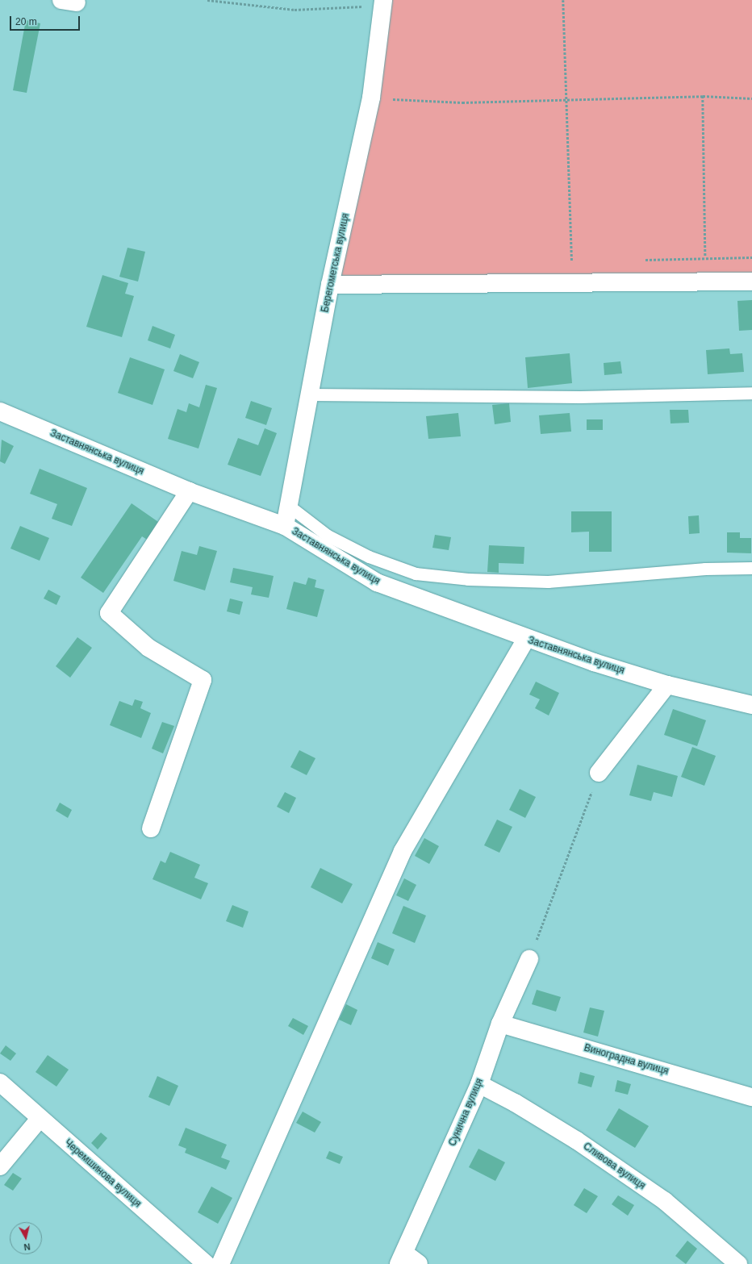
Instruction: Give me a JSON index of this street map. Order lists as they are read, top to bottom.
{
  "streets": {
    "street": [
      "Берегометська вулиця",
      "Заставнянська вулиця",
      "Виноградна вулиця",
      "Сунична вулиця",
      "Сливова вулиця",
      "Черемшинова вулиця"
    ]
  },
  "crossings": [
    ["Берегометська вулиця", "Заставнянська вулиця"],
    ["Виноградна вулиця", "Сунична вулиця"],
    ["Сунична вулиця", "Сливова вулиця"]
  ],
  "scale_bar": "20 m",
  "north": "bottom"
}
